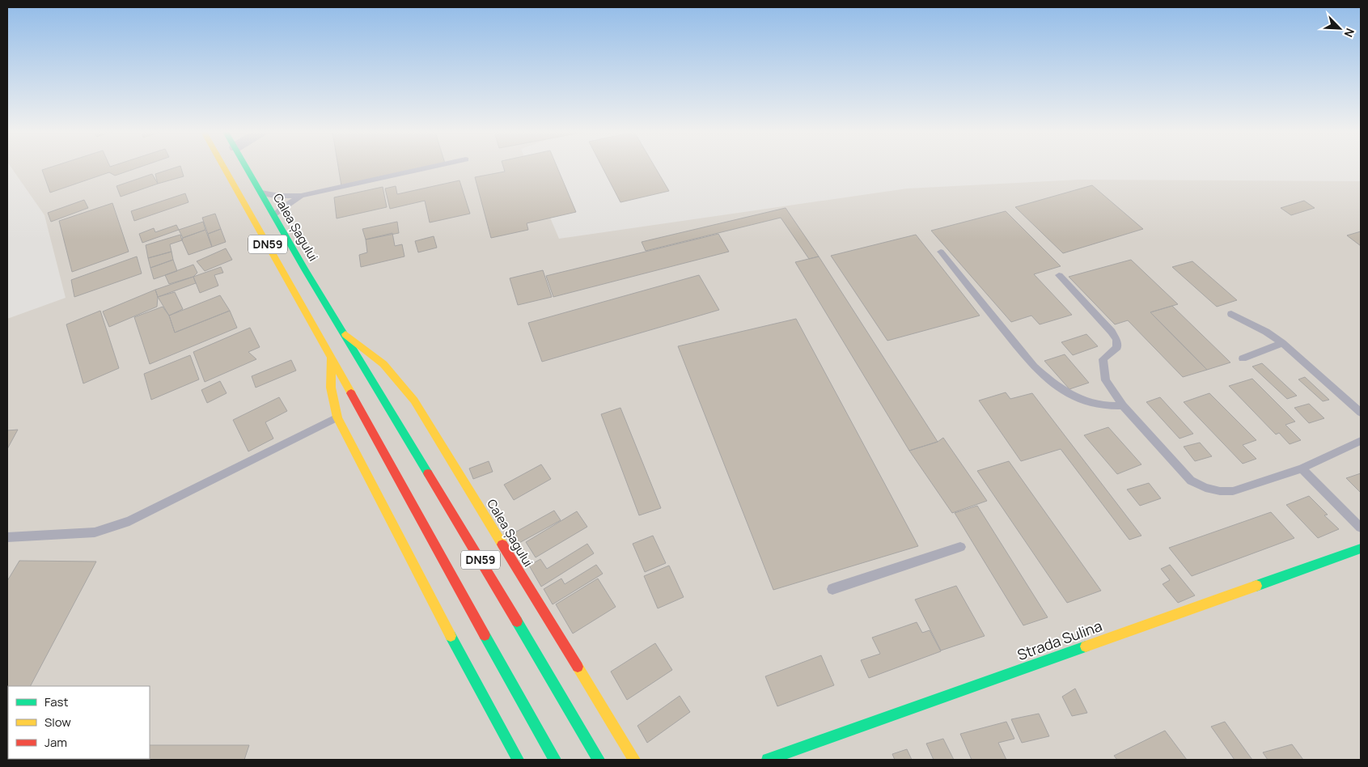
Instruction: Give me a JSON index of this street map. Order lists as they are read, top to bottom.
{
  "streets": {
    "main road": ["Calea Șagului", "DN59", "Strada Sulina"]
  },
  "legend": ["Fast", "Slow", "Jam"],
  "north": "bottom right"
}
